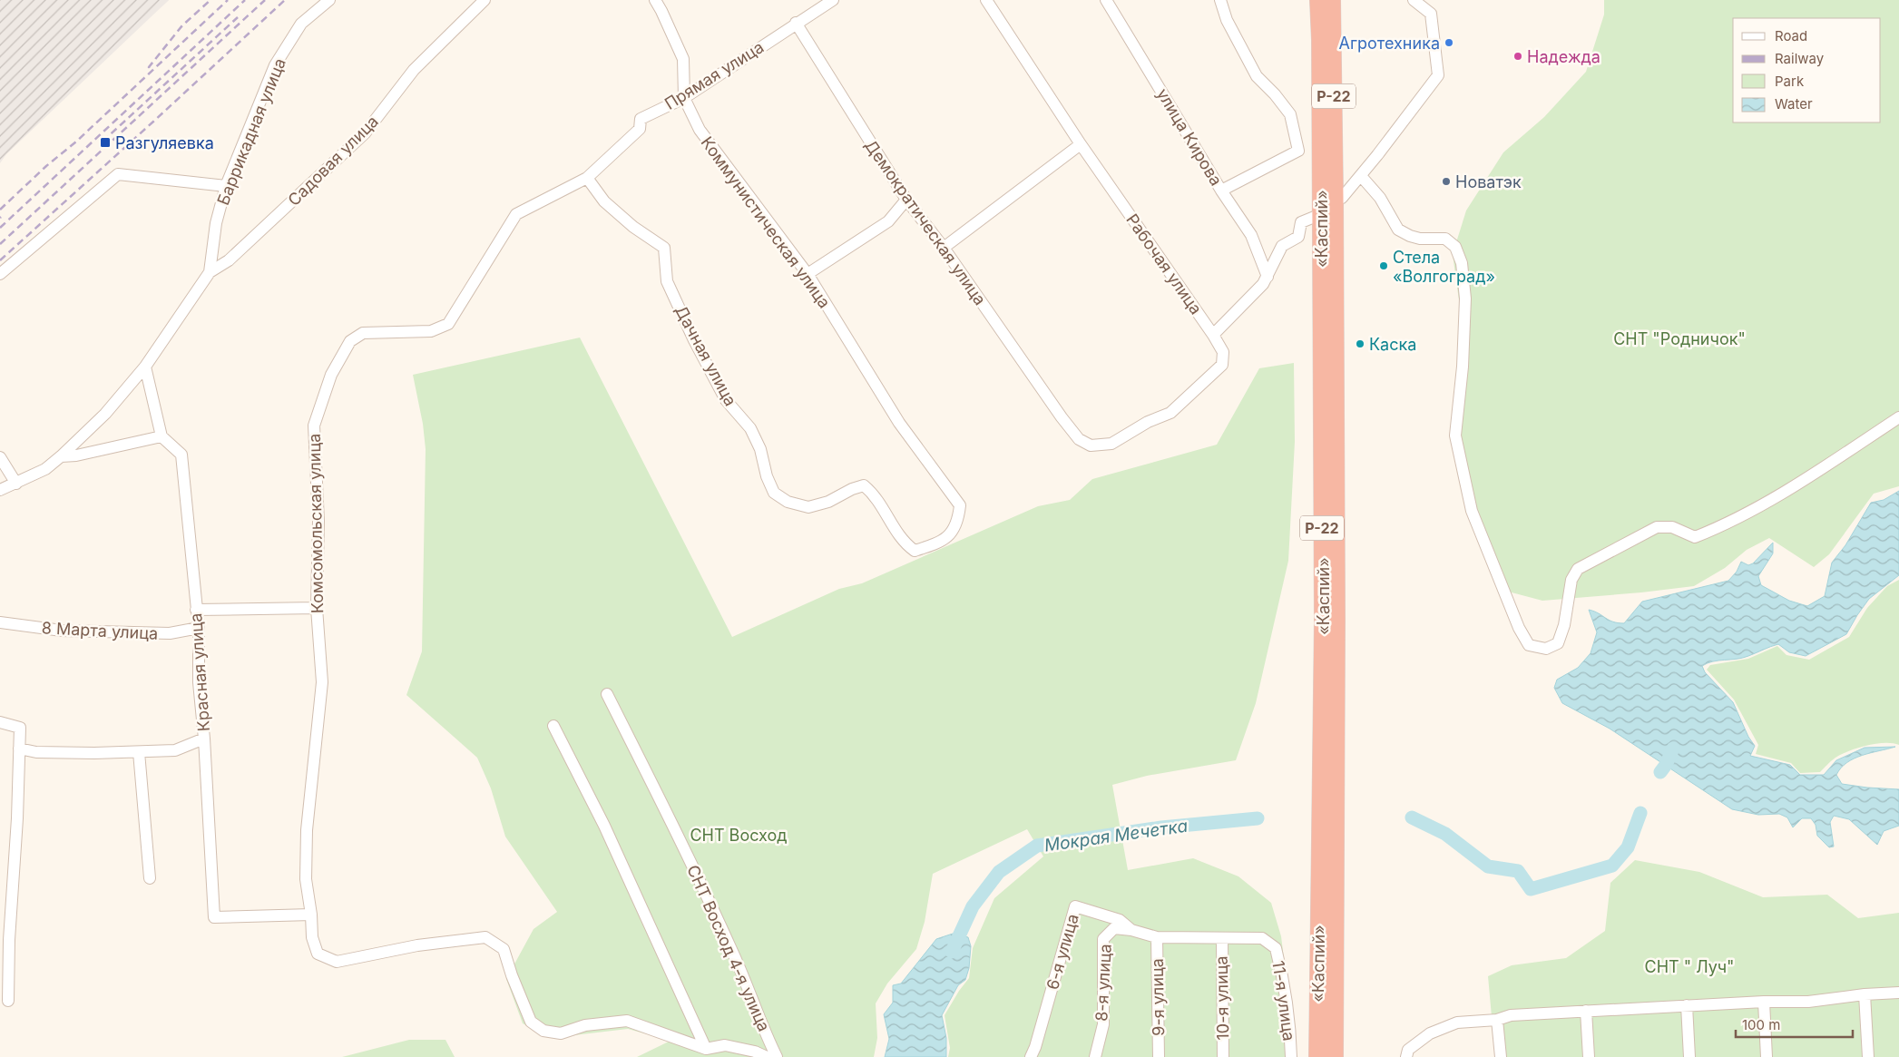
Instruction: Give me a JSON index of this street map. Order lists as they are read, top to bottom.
{
  "streets": {
    "highway": ["Р-22", "«Каспий»"],
    "street": [
      "Прямая улица",
      "Баррикадная улица",
      "улица Кирова",
      "Садовая улица",
      "Коммунистическая улица",
      "Демократическая улица",
      "Рабочая улица",
      "Дачная улица",
      "Комсомольская улица",
      "8 Марта улица",
      "Красная улица",
      "СНТ Восход 4-я улица",
      "6-я улица",
      "8-я улица",
      "9-я улица",
      "10-я улица",
      "11-я улица"
    ]
  },
  "crossings": [
    ["Прямая улица", "Коммунистическая улица"],
    ["Прямая улица", "Демократическая улица"],
    ["Прямая улица", "Дачная улица"],
    ["Прямая улица", "Комсомольская улица"],
    ["Баррикадная улица", "Садовая улица"],
    ["Коммунистическая улица", "Дачная улица"],
    ["Демократическая улица", "Рабочая улица"],
    ["Дачная улица", "Комсомольская улица"],
    ["Комсомольская улица", "Красная улица"],
    ["8 Марта улица", "Красная улица"],
    ["6-я улица", "8-я улица"],
    ["8-я улица", "9-я улица"],
    ["8-я улица", "10-я улица"],
    ["8-я улица", "11-я улица"],
    ["10-я улица", "11-я улица"]
  ],
  "water": ["Мокрая Мечетка"],
  "parks": ["СНТ \"Родничок\"", "СНТ Восход", "СНТ \" Луч\""],
  "places": {
    "other": [
      "Агротехника",
      "Надежда",
      "Новатэк",
      "Стела «Волгоград»",
      "Каска"
    ],
    "transit": ["Разгуляевка"]
  },
  "legend": [
    "Road",
    "Railway",
    "Park",
    "Water"
  ],
  "scale_bar": "100 m"
}
